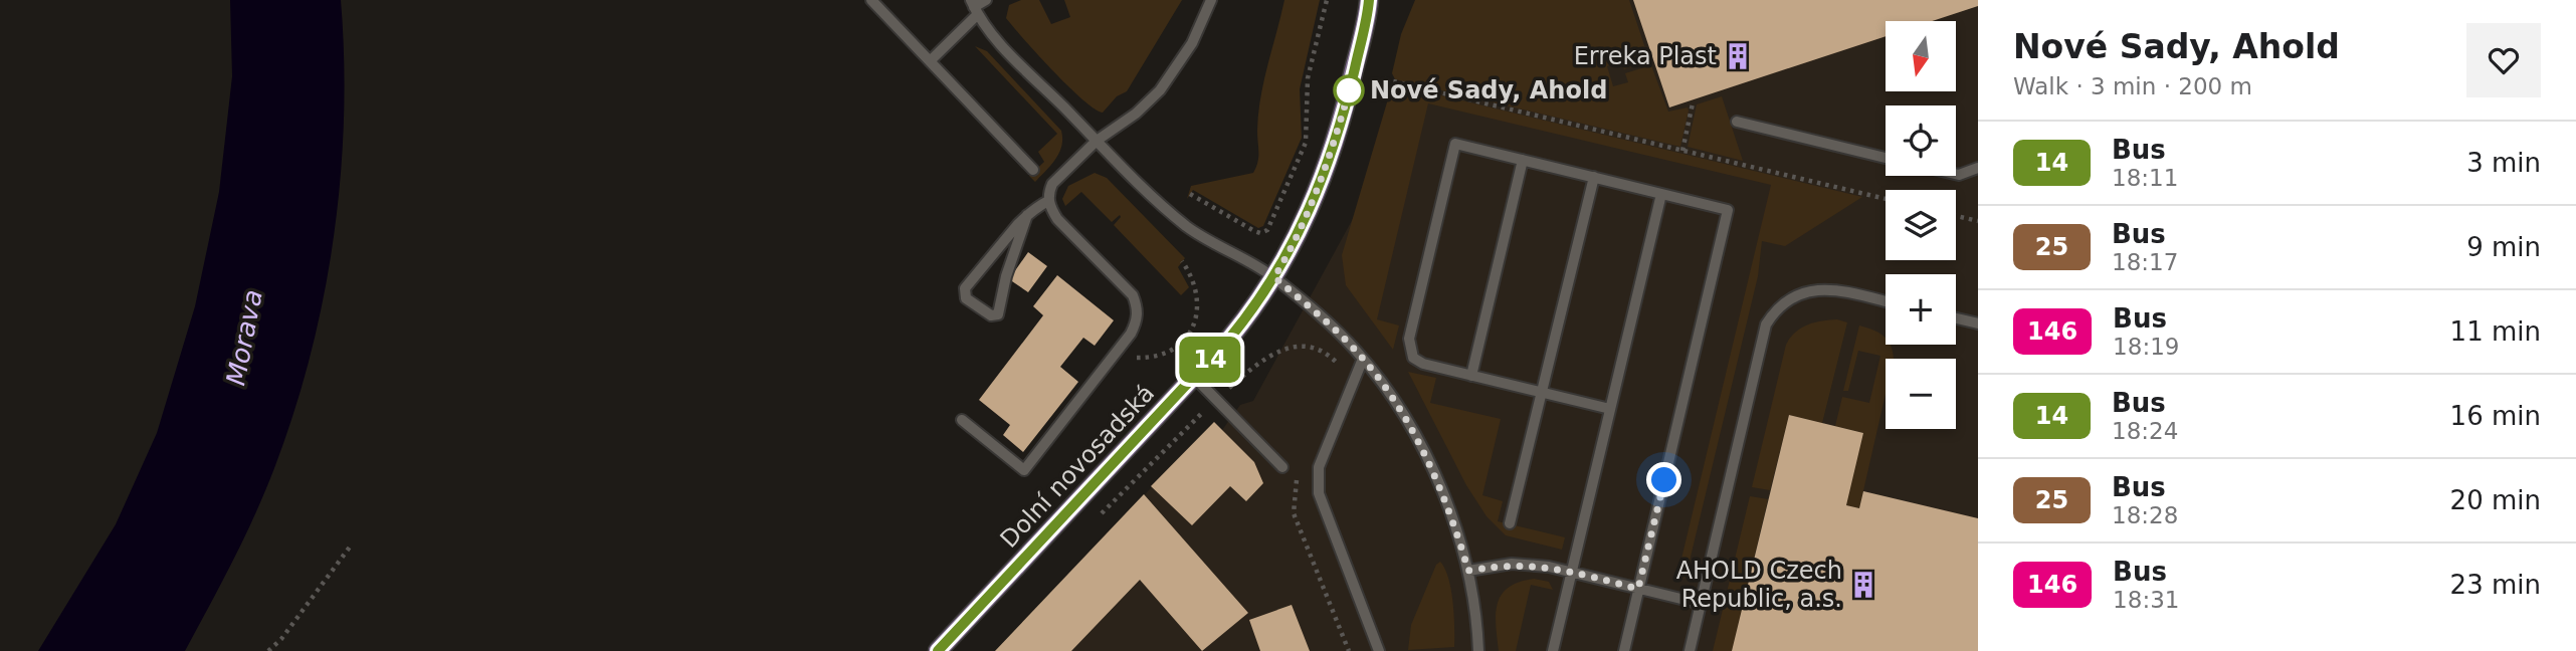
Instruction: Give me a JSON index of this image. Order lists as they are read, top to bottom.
{
  "streets": {
    "main road": ["Dolní novosadská"]
  },
  "water": ["Morava"],
  "places": {
    "building": ["Erreka Plast", "AHOLD Czech Republic, a.s."],
    "other": ["Nové Sady, Ahold"]
  },
  "lines": ["bus line 14"],
  "north": "bottom",
  "page": {
    "on_map": "14",
    "heading": ["Nové Sady, Ahold", "Walk · 3 min · 200 m"],
    "map_buttons": ["+", "−"],
    "list": [
      {
        "mark": "14",
        "name": "Bus",
        "note": "18:11",
        "value": "3 min"
      },
      {
        "mark": "25",
        "name": "Bus",
        "note": "18:17",
        "value": "9 min"
      },
      {
        "mark": "146",
        "name": "Bus",
        "note": "18:19",
        "value": "11 min"
      },
      {
        "mark": "14",
        "name": "Bus",
        "note": "18:24",
        "value": "16 min"
      },
      {
        "mark": "25",
        "name": "Bus",
        "note": "18:28",
        "value": "20 min"
      },
      {
        "mark": "146",
        "name": "Bus",
        "note": "18:31",
        "value": "23 min"
      }
    ]
  }
}
